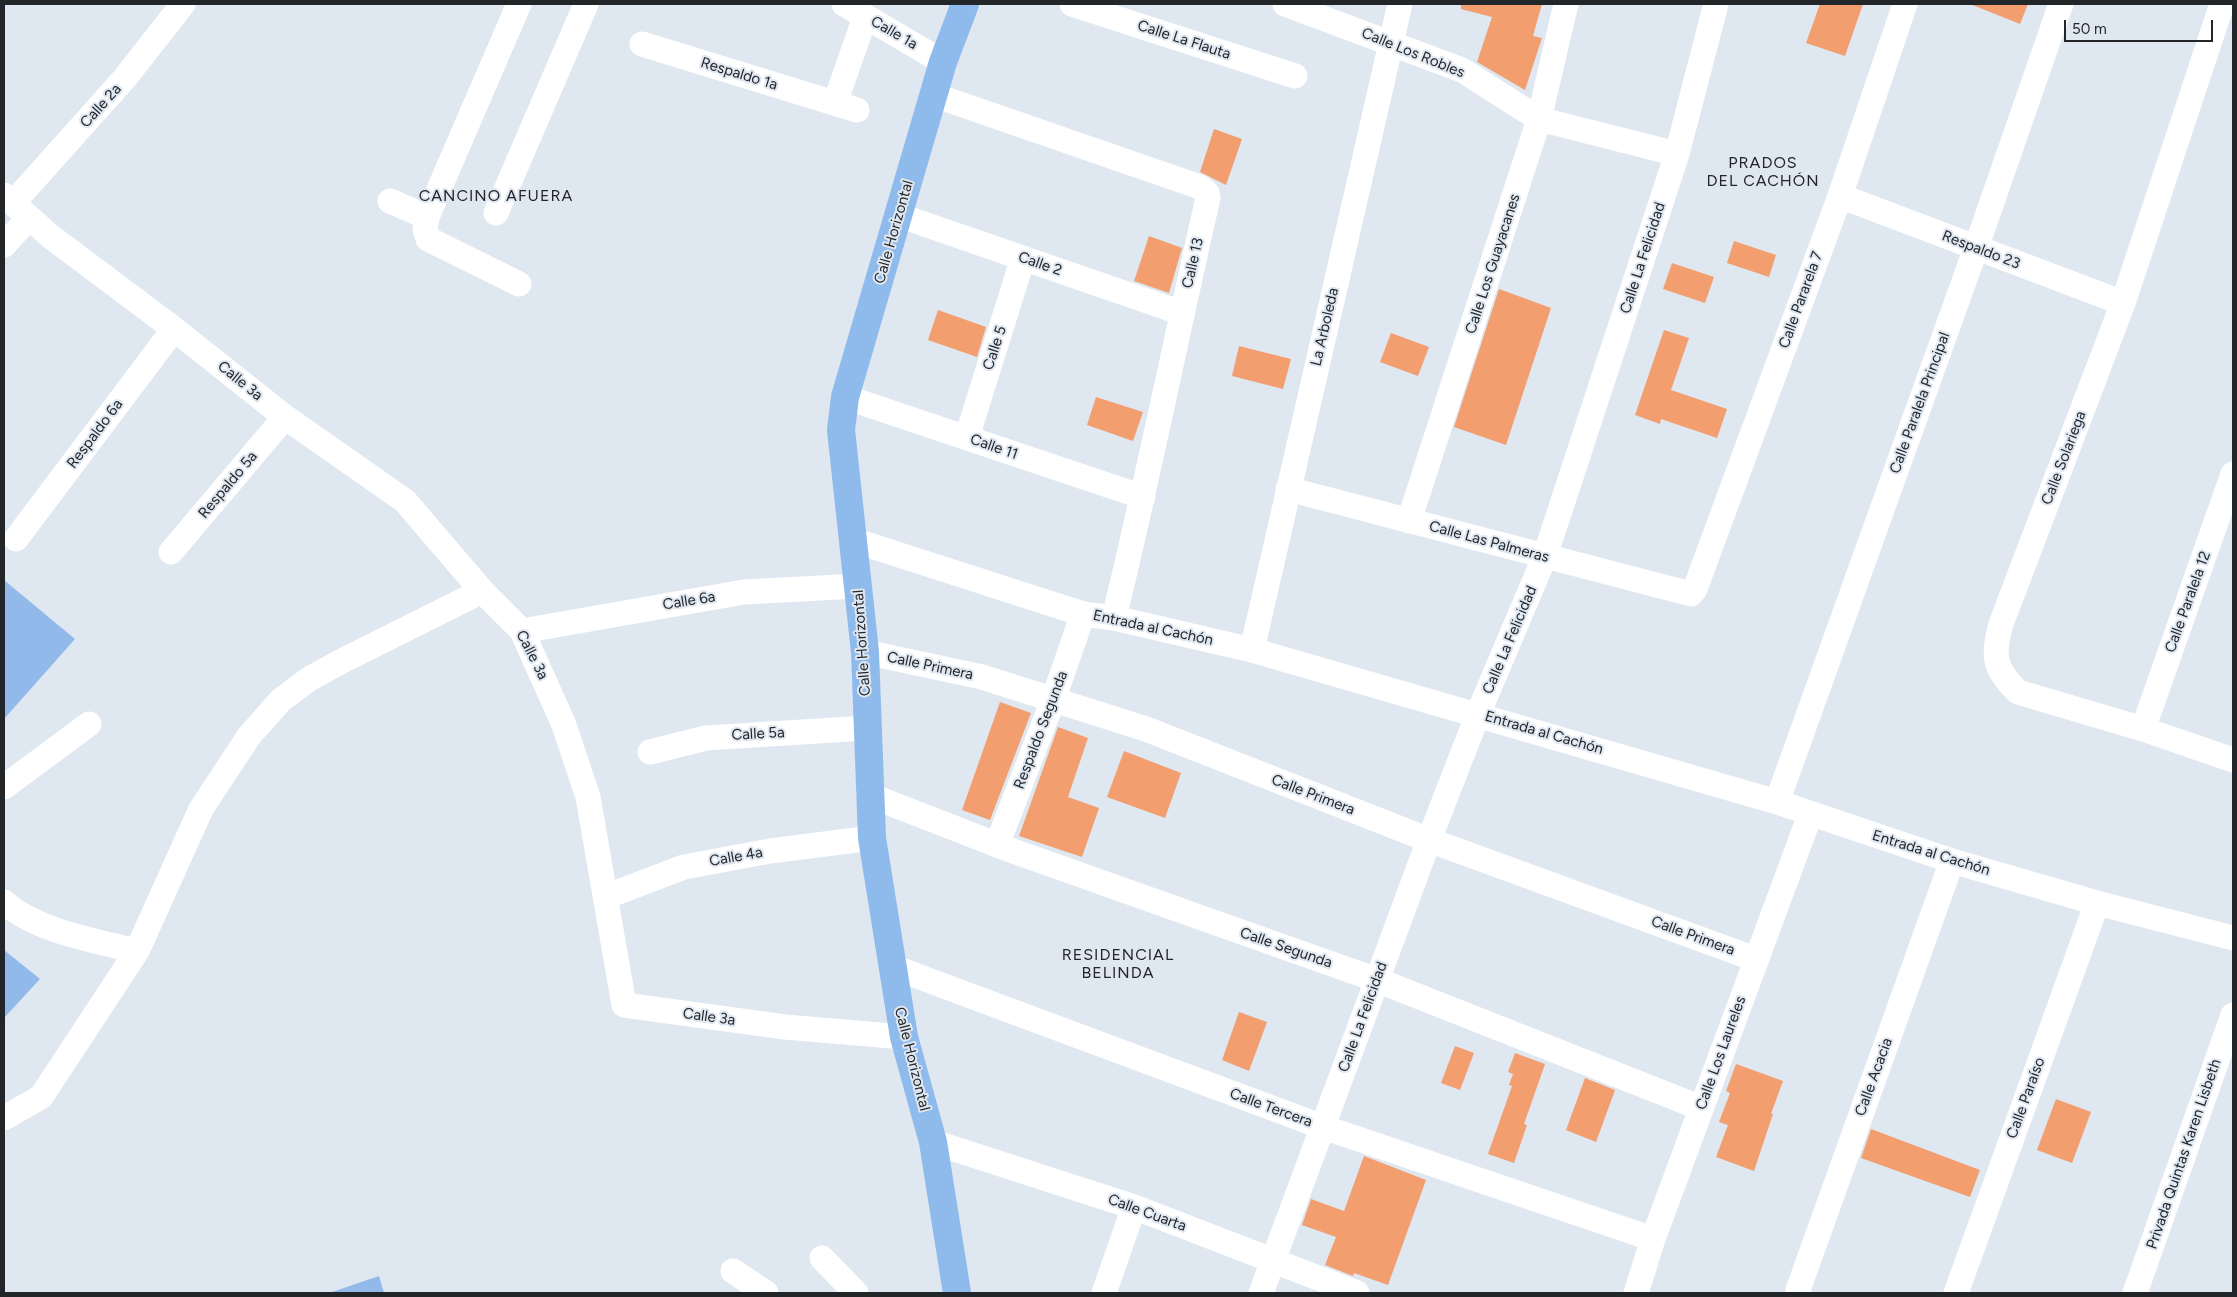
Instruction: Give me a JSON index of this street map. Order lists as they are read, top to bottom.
{
  "streets": {
    "main road": ["Calle Horizontal"],
    "street": [
      "Calle 1a",
      "Calle La Flauta",
      "Calle Los Robles",
      "Respaldo 1a",
      "Calle 2a",
      "Respaldo 23",
      "Calle La Felicidad",
      "Calle 13",
      "Calle 2",
      "Calle Los Guayacanes",
      "Calle Pararela 7",
      "La Arboleda",
      "Calle 5",
      "Calle 3a",
      "Calle Paralela Principal",
      "Respaldo 6a",
      "Calle 11",
      "Calle Solariega",
      "Respaldo 5a",
      "Calle Las Palmeras",
      "Calle 6a",
      "Calle Paralela 12",
      "Entrada al Cachón",
      "Calle Primera",
      "Respaldo Segunda",
      "Calle 5a",
      "Calle 4a",
      "Calle Segunda",
      "Calle Los Laureles",
      "Calle Acacia",
      "Calle Paraíso",
      "Calle Tercera",
      "Privada Quintas Karen Lisbeth",
      "Calle Cuarta"
    ]
  },
  "crossings": [
    ["Calle 1a", "Respaldo 1a"],
    ["Calle 1a", "Calle Horizontal"],
    ["Calle Los Robles", "Calle La Felicidad"],
    ["Calle Los Robles", "Calle Los Guayacanes"],
    ["Calle Los Robles", "La Arboleda"],
    ["Calle 2a", "Calle 3a"],
    ["Calle Horizontal", "Calle 13"],
    ["Calle Horizontal", "Calle 2"],
    ["Calle Horizontal", "Calle 3a"],
    ["Calle Horizontal", "Calle 11"],
    ["Calle Horizontal", "Calle 6a"],
    ["Calle Horizontal", "Entrada al Cachón"],
    ["Calle Horizontal", "Calle Primera"],
    ["Calle Horizontal", "Calle 5a"],
    ["Calle Horizontal", "Calle 4a"],
    ["Calle Horizontal", "Calle Segunda"],
    ["Calle Horizontal", "Calle Tercera"],
    ["Calle Horizontal", "Calle Cuarta"],
    ["Respaldo 23", "Calle Pararela 7"],
    ["Respaldo 23", "Calle Paralela Principal"],
    ["Respaldo 23", "Calle Solariega"],
    ["Calle La Felicidad", "Calle Las Palmeras"],
    ["Calle La Felicidad", "Entrada al Cachón"],
    ["Calle La Felicidad", "Calle Primera"],
    ["Calle La Felicidad", "Calle Segunda"],
    ["Calle La Felicidad", "Calle Tercera"],
    ["Calle La Felicidad", "Calle Cuarta"],
    ["Calle 13", "Calle 2"],
    ["Calle 13", "Calle 11"],
    ["Calle 13", "Entrada al Cachón"],
    ["Calle 2", "Calle 5"],
    ["Calle Los Guayacanes", "Calle Las Palmeras"],
    ["Calle Pararela 7", "Calle Las Palmeras"],
    ["La Arboleda", "Calle Las Palmeras"],
    ["La Arboleda", "Entrada al Cachón"],
    ["Calle 5", "Calle 11"],
    ["Calle 3a", "Respaldo 6a"],
    ["Calle 3a", "Respaldo 5a"],
    ["Calle 3a", "Calle 6a"],
    ["Calle 3a", "Calle 4a"],
    ["Calle Paralela Principal", "Entrada al Cachón"],
    ["Calle Solariega", "Calle Paralela 12"],
    ["Entrada al Cachón", "Respaldo Segunda"],
    ["Entrada al Cachón", "Calle Los Laureles"],
    ["Entrada al Cachón", "Calle Acacia"],
    ["Entrada al Cachón", "Calle Paraíso"],
    ["Calle Primera", "Respaldo Segunda"],
    ["Calle Primera", "Calle Los Laureles"],
    ["Respaldo Segunda", "Calle Segunda"],
    ["Calle Segunda", "Calle Los Laureles"],
    ["Calle Los Laureles", "Calle Tercera"]
  ],
  "districts": ["PRADOS DEL CACHÓN", "CANCINO AFUERA", "RESIDENCIAL BELINDA"],
  "scale_bar": "50 m"
}
